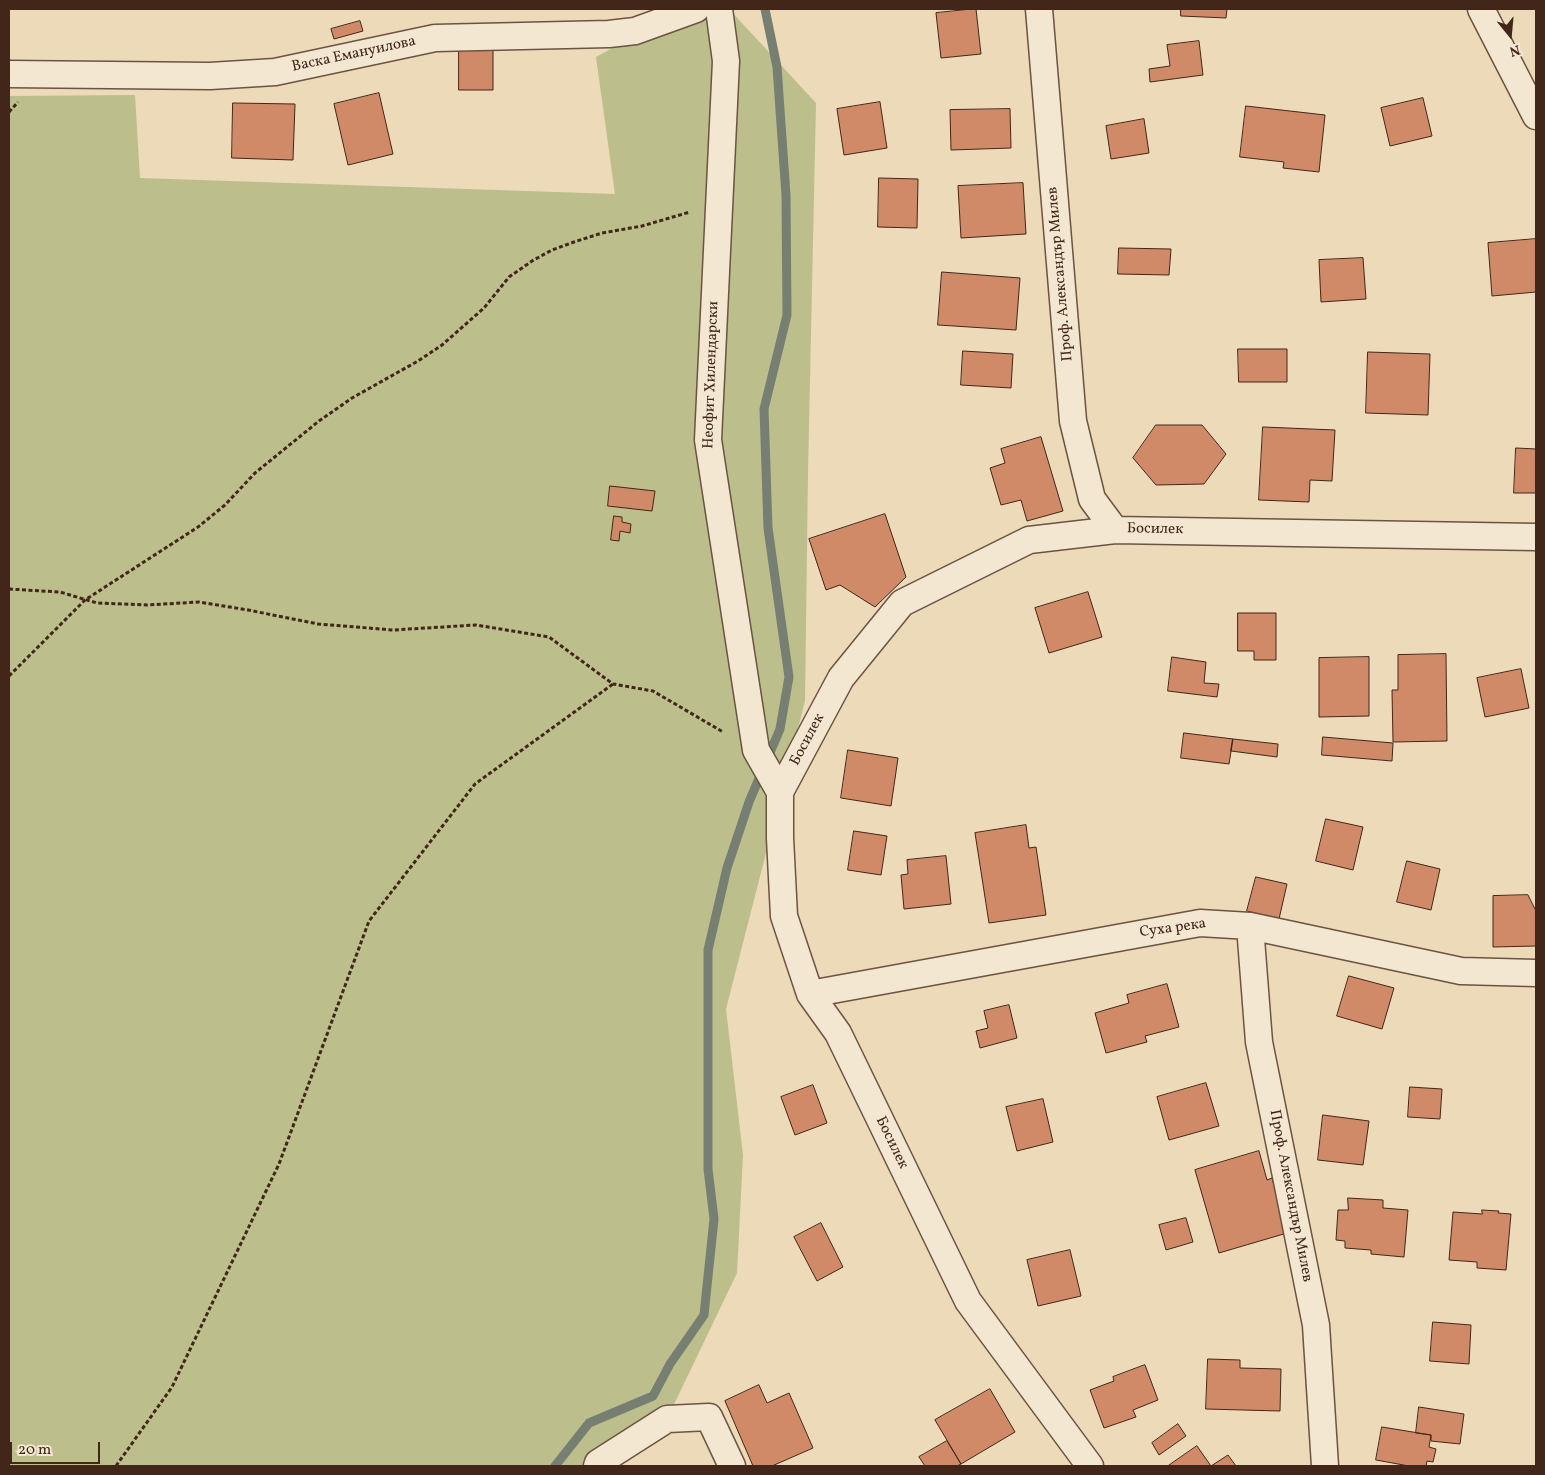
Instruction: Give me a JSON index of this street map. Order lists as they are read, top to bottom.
{
  "streets": {
    "street": [
      "Васка Емануилова",
      "Проф. Александър Милев",
      "Неофит Хилендарски",
      "Босилек",
      "Суха река"
    ]
  },
  "crossings": [
    ["Проф. Александър Милев", "Босилек"],
    ["Проф. Александър Милев", "Суха река"],
    ["Неофит Хилендарски", "Босилек"],
    ["Босилек", "Суха река"]
  ],
  "scale_bar": "20 m",
  "north": "bottom"
}
